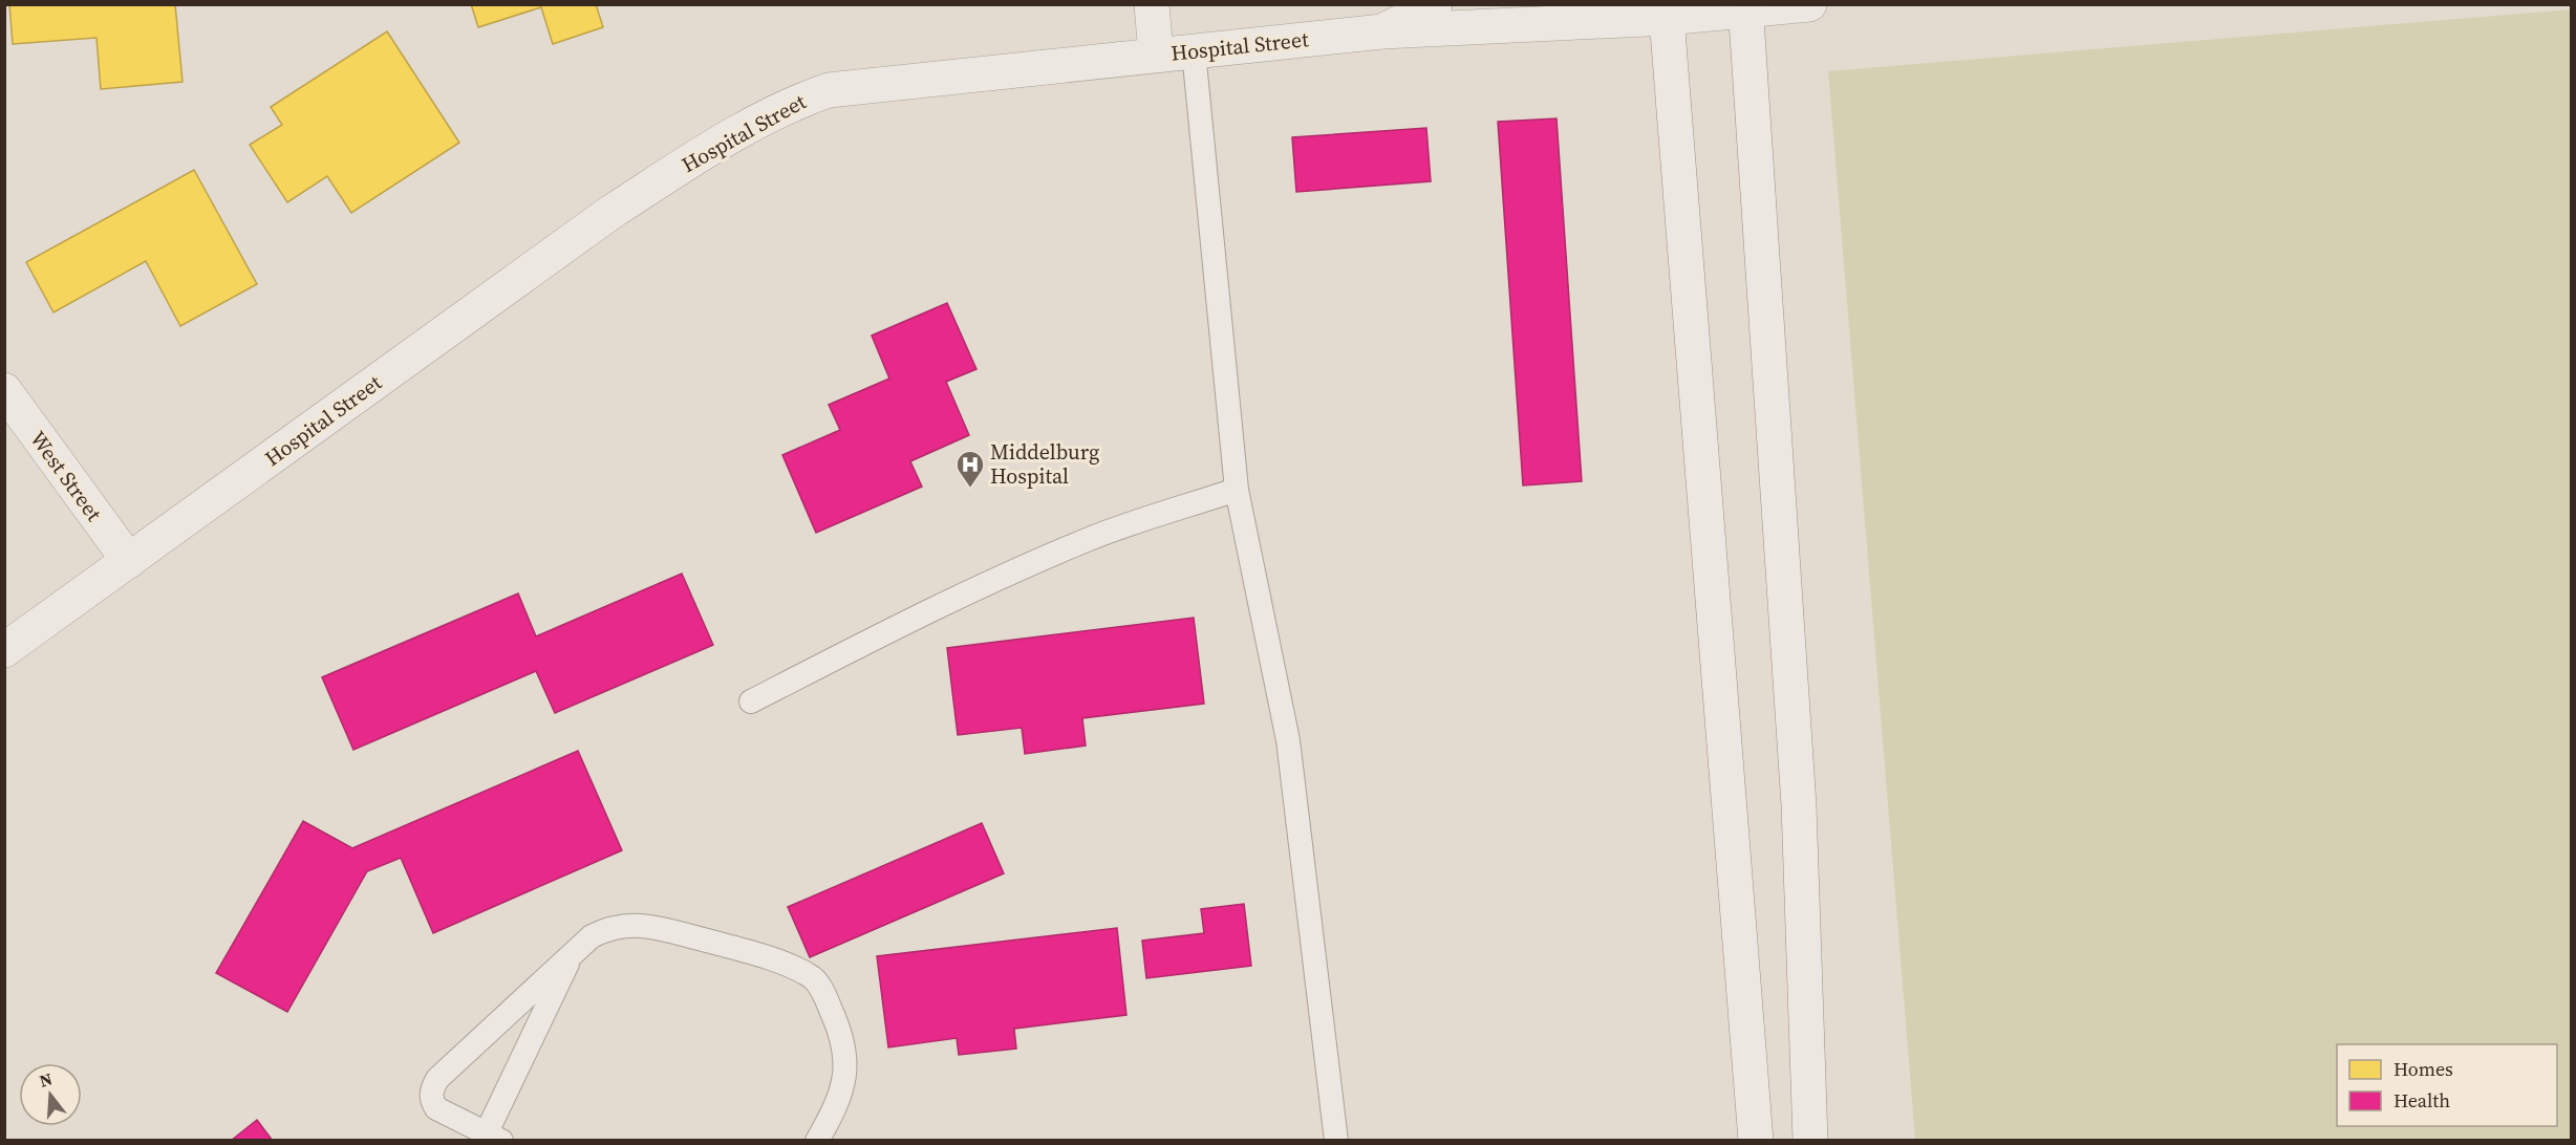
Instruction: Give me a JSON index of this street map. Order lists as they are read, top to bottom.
{
  "streets": {
    "main road": ["Hospital Street", "West Street"]
  },
  "crossings": [
    ["Hospital Street", "West Street"]
  ],
  "places": {
    "hospital": ["Middelburg Hospital"]
  },
  "legend": ["Homes", "Health"],
  "north": "top"
}
